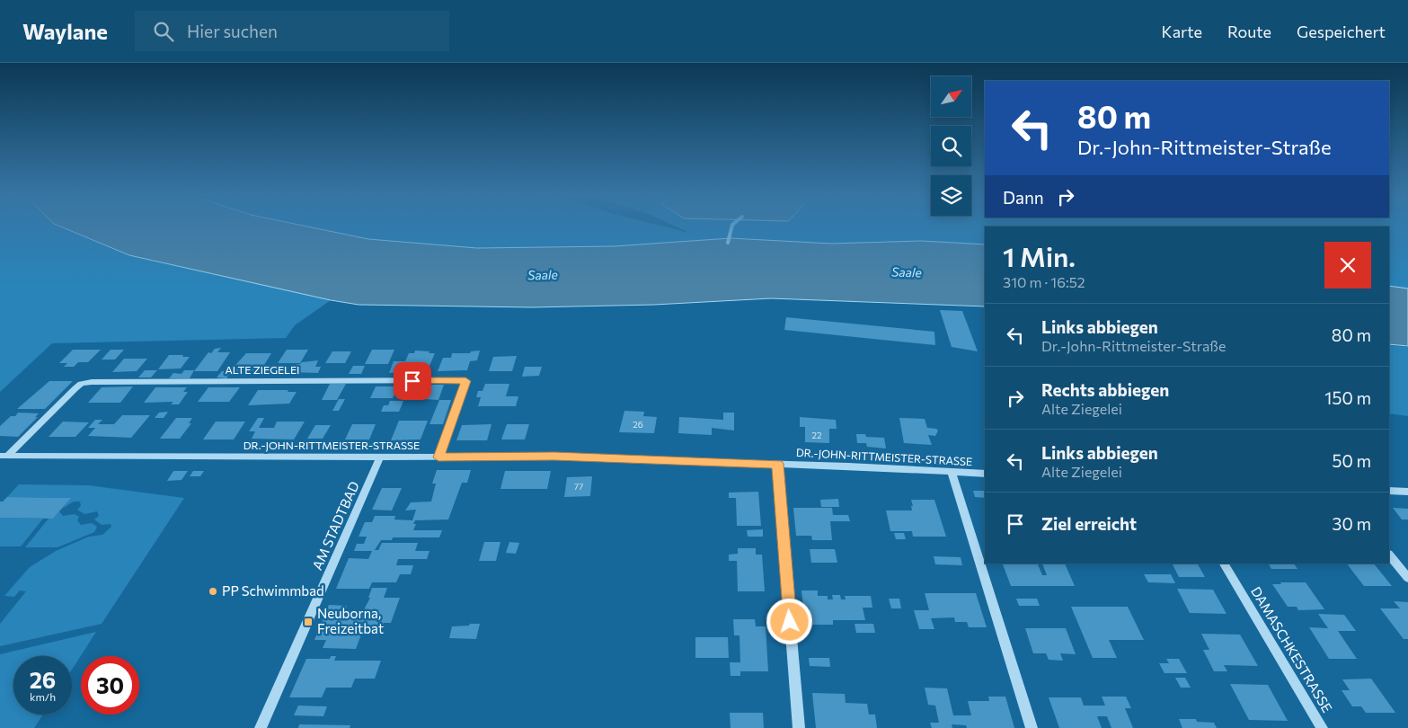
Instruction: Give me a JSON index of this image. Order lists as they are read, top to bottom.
{
  "streets": {
    "street": [
      "ALTE ZIEGELEI",
      "DR.-JOHN-RITTMEISTER-STRASSE",
      "AM STADTBAD",
      "DAMASCHKESTRASSE"
    ]
  },
  "crossings": [
    ["ALTE ZIEGELEI", "DR.-JOHN-RITTMEISTER-STRASSE"],
    ["DR.-JOHN-RITTMEISTER-STRASSE", "AM STADTBAD"]
  ],
  "water": ["Saale"],
  "places": {
    "other": ["PP Schwimmbad"],
    "transit": ["Neuborna, Freizeitbat"]
  },
  "house_numbers": ["26", "22", "77"],
  "north": "top right",
  "page": {
    "header": "Waylane",
    "search": "Hier suchen",
    "nav": ["Karte", "Route", "Gespeichert"],
    "turn": ["80 m", "Dr.-John-Rittmeister-Straße"],
    "then": "Dann",
    "heading": ["1 Min.", "310 m · 16:52"],
    "list": [
      {
        "name": "Links abbiegen",
        "note": "Dr.-John-Rittmeister-Straße",
        "value": "80 m"
      },
      {
        "name": "Rechts abbiegen",
        "note": "Alte Ziegelei",
        "value": "150 m"
      },
      {
        "name": "Links abbiegen",
        "note": "Alte Ziegelei",
        "value": "50 m"
      },
      {
        "name": "Ziel erreicht",
        "value": "30 m"
      }
    ],
    "speed": "26 km/h",
    "limit": "30"
  }
}
